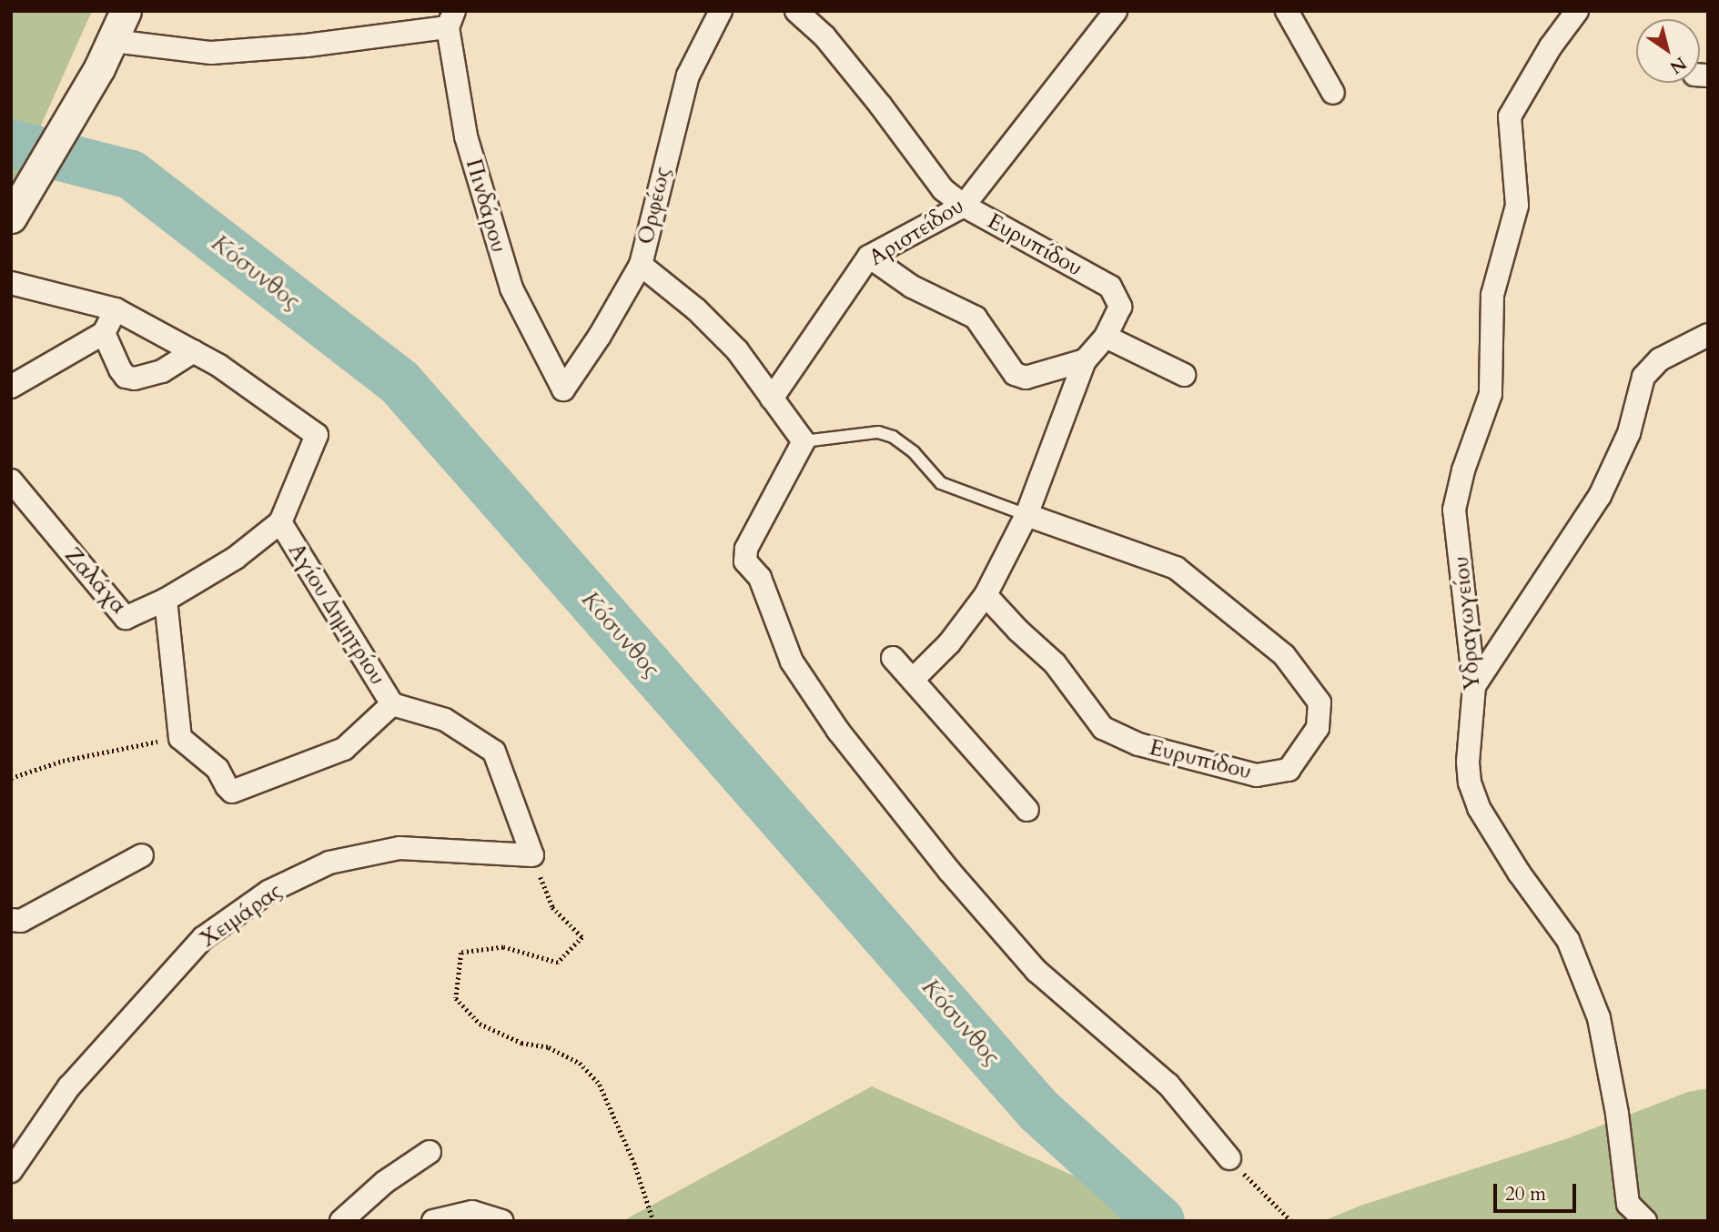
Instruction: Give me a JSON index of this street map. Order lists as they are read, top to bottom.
{
  "streets": {
    "street": [
      "Πινδάρου",
      "Ορφέως",
      "Αριστείδου",
      "Ευρυπίδου",
      "Ζαλάχα",
      "Αγίου Δημητρίου",
      "Υδραγωγείου",
      "Χειμάρας"
    ]
  },
  "crossings": [
    ["Πινδάρου", "Ορφέως"],
    ["Αριστείδου", "Ευρυπίδου"]
  ],
  "water": ["Κόσυνθος"],
  "scale_bar": "20 m",
  "north": "bottom right"
}
